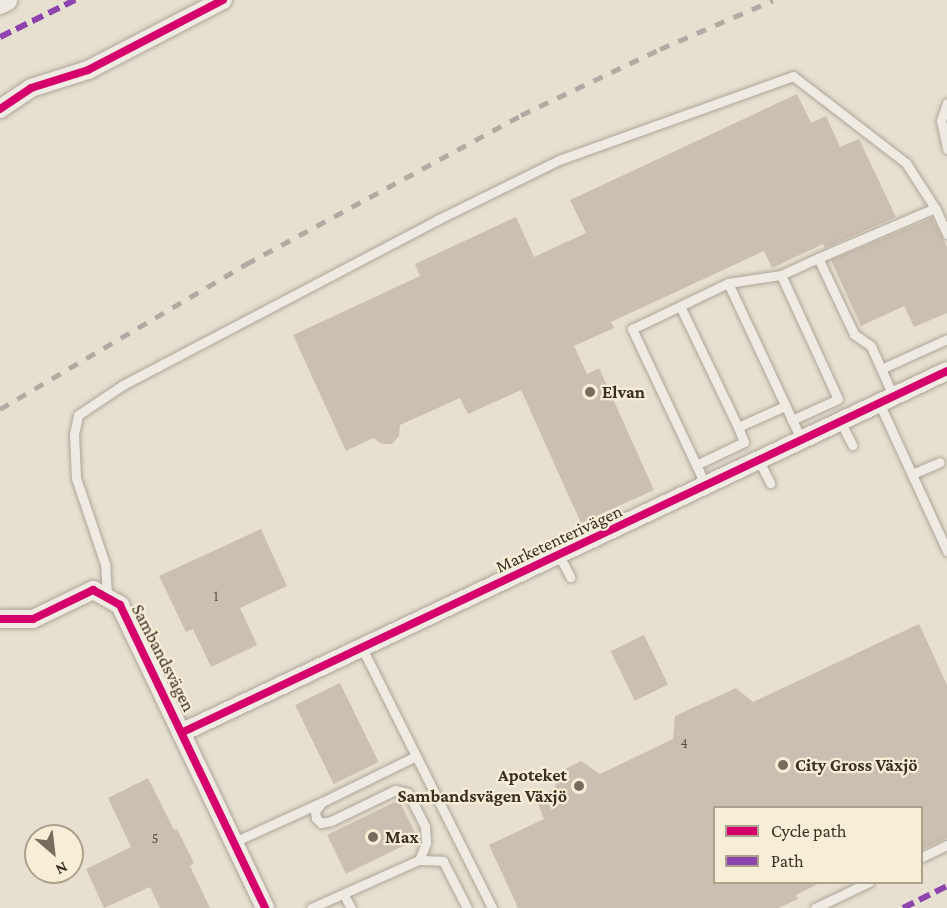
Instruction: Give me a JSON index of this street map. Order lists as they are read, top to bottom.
{
  "streets": {
    "street": ["Marketenterivägen", "Sambandsvägen"]
  },
  "crossings": [
    ["Marketenterivägen", "Sambandsvägen"]
  ],
  "places": [
    "Elvan",
    "City Gross Växjö",
    "Apoteket Sambandsvägen Växjö",
    "Max"
  ],
  "house_numbers": ["1", "4", "5"],
  "legend": ["Cycle path", "Path"],
  "north": "bottom right"
}
